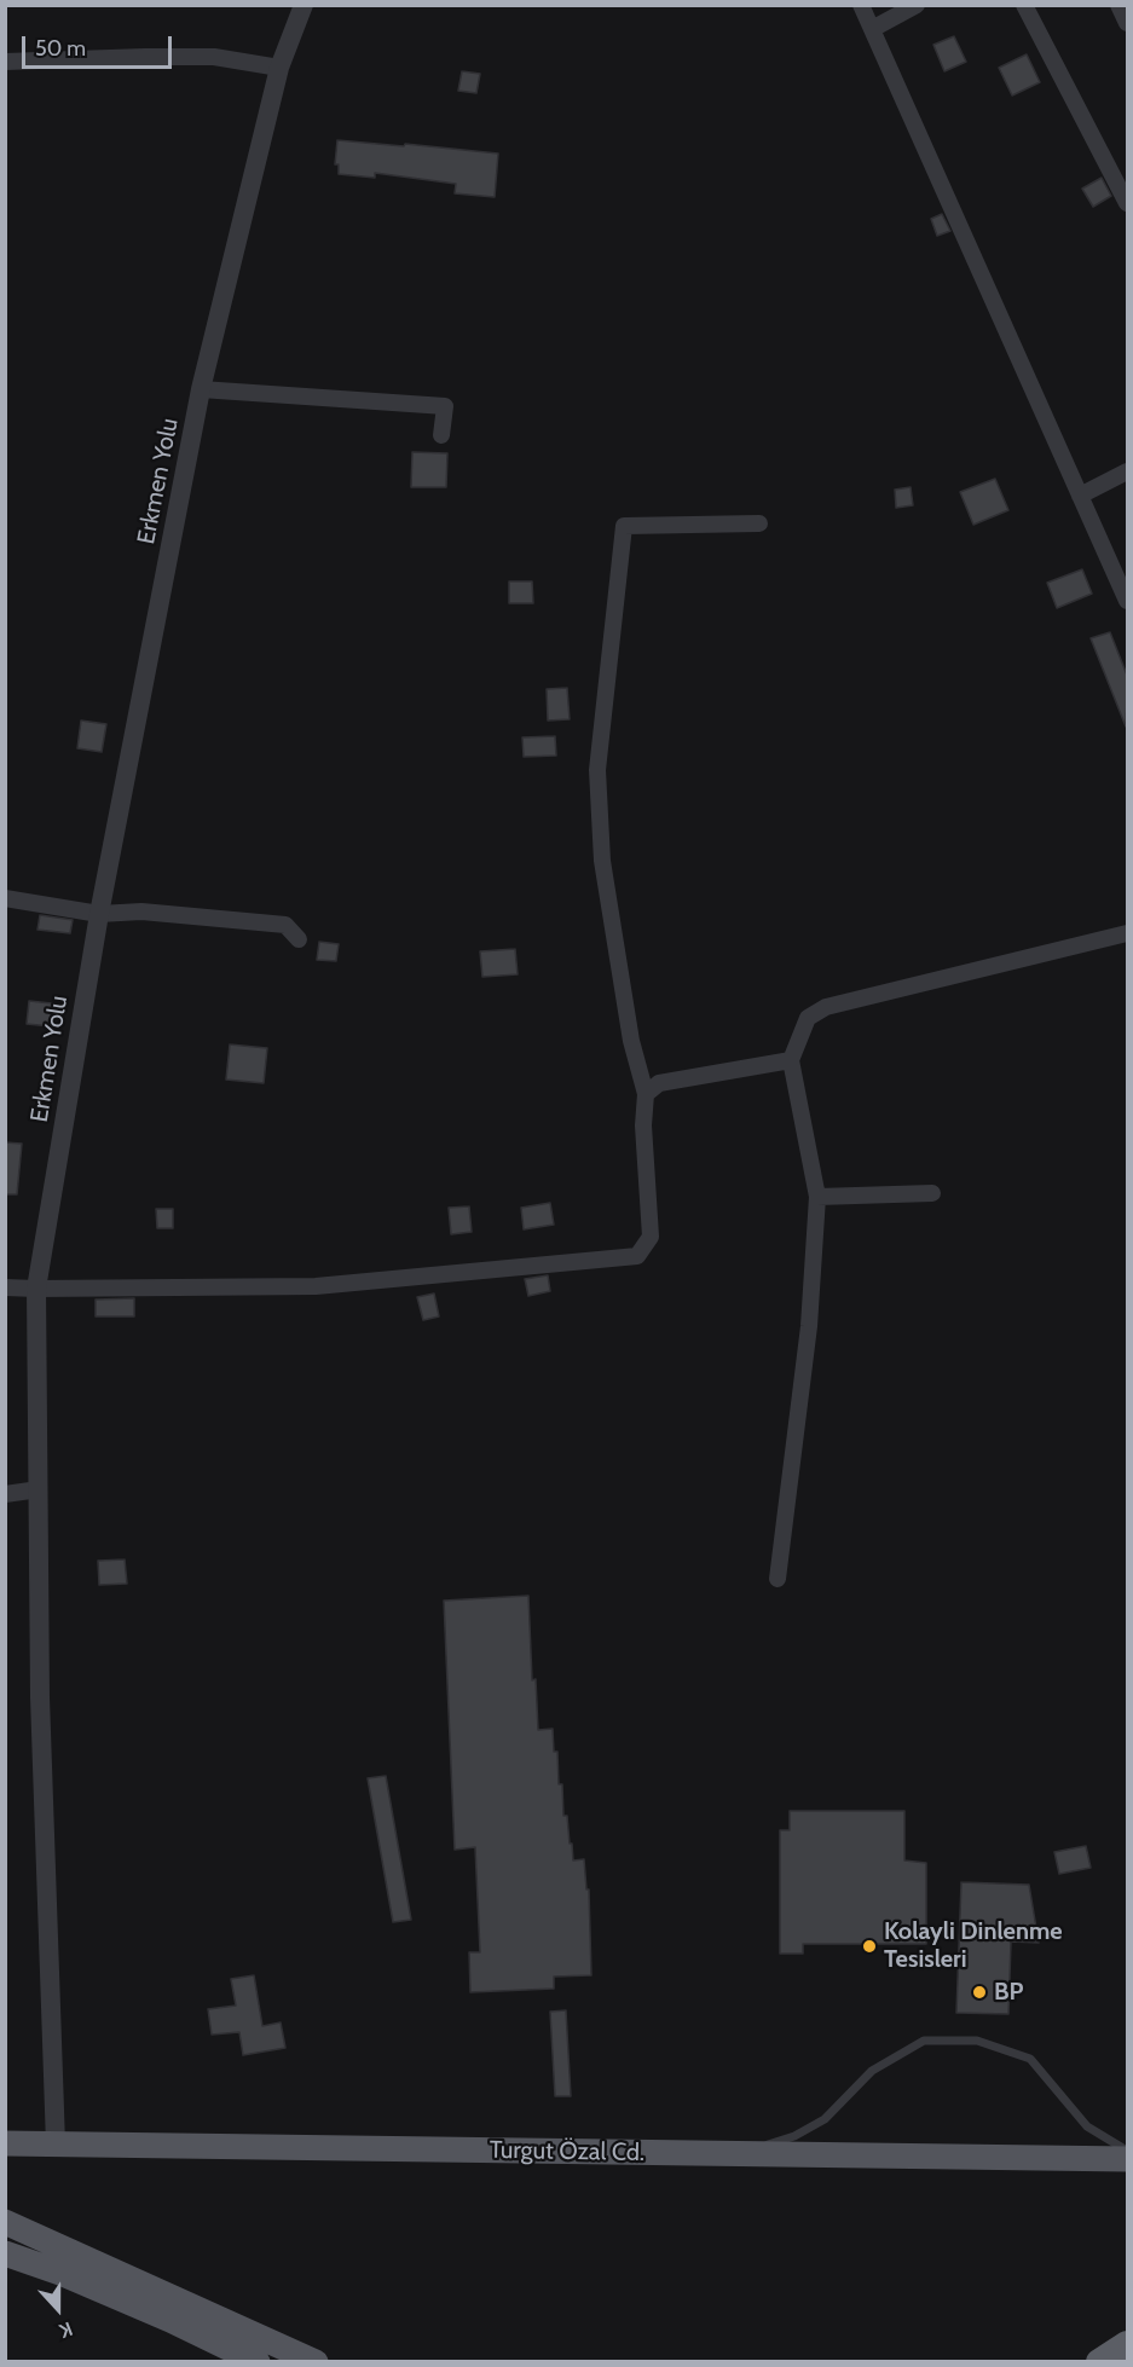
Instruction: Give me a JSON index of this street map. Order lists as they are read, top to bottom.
{
  "streets": {
    "main road": ["Turgut Özal Cd."],
    "street": ["Erkmen Yolu"]
  },
  "crossings": [
    ["Erkmen Yolu", "Turgut Özal Cd."]
  ],
  "places": ["Kolayli Dinlenme Tesisleri", "BP"],
  "scale_bar": "50 m",
  "north": "bottom"
}
